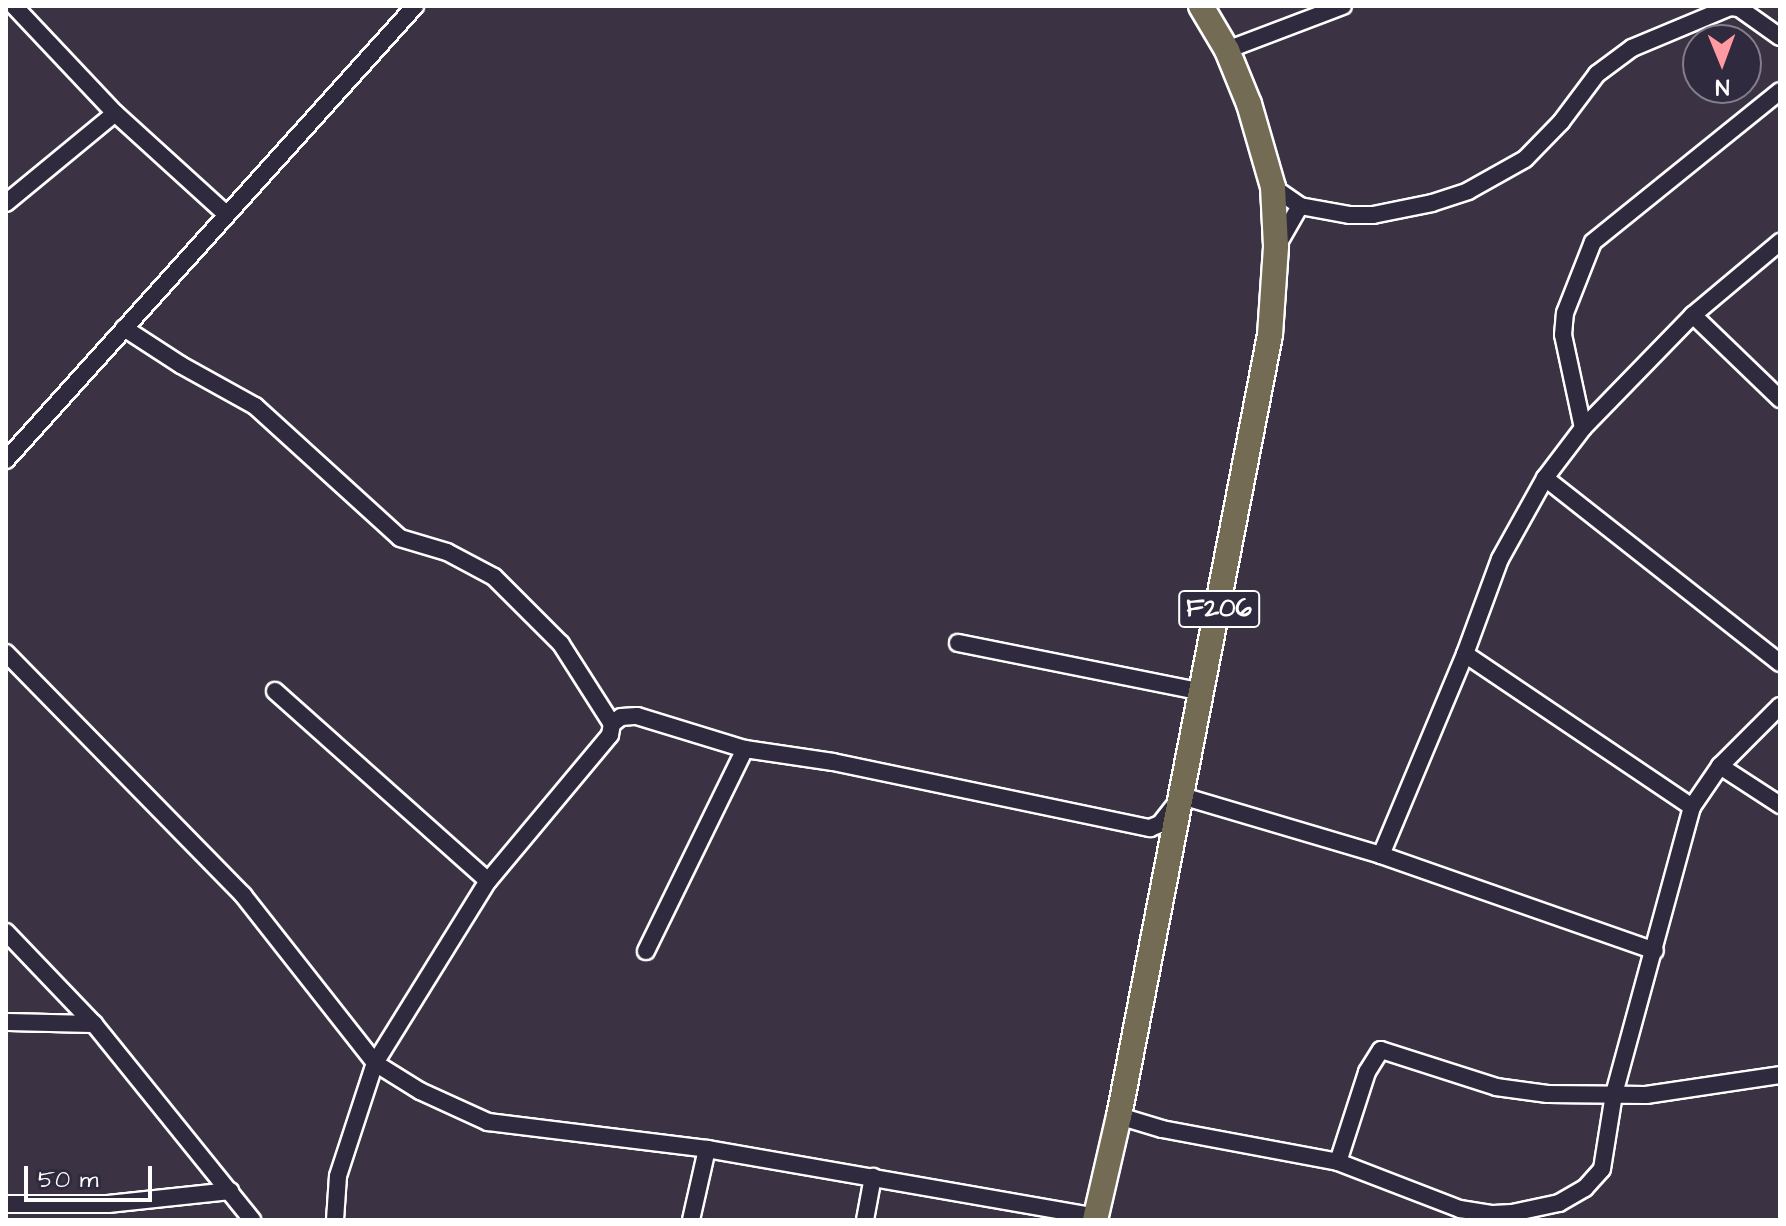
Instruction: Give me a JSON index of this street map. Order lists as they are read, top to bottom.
{
  "streets": {
    "main road": ["F206"]
  },
  "scale_bar": "50 m",
  "north": "bottom"
}
